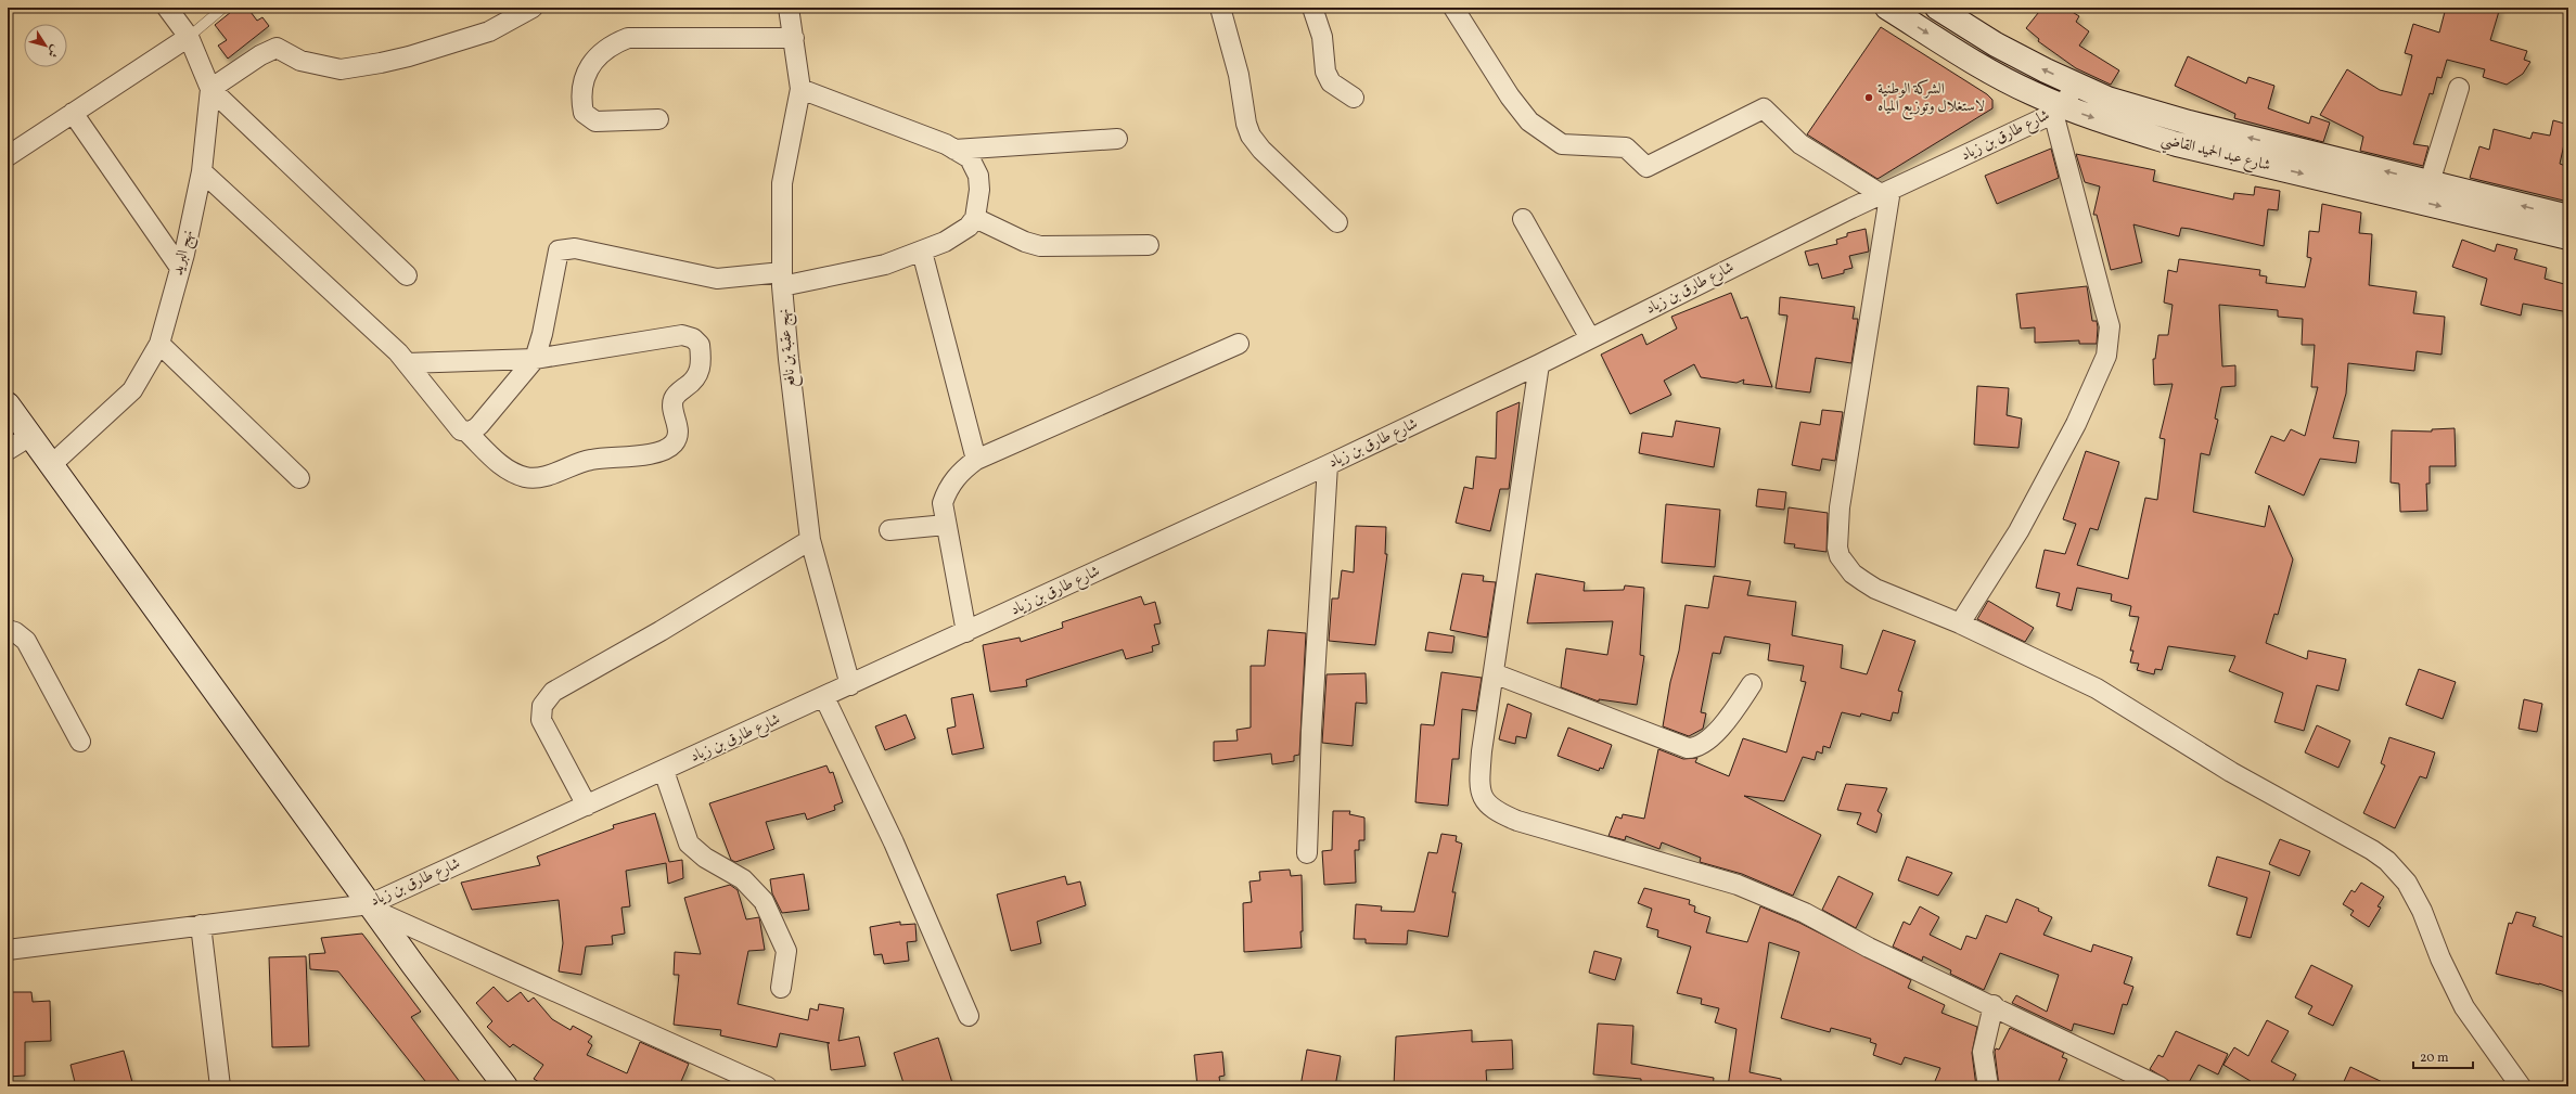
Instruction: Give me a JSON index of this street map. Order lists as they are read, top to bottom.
{
  "streets": {
    "main road": ["شارع عبد الحميد القاضي"],
    "street": ["شارع طارق بن زياد", "نهج البريد", "نهج عقبة بن نافع"]
  },
  "crossings": [
    ["شارع طارق بن زياد", "شارع عبد الحميد القاضي"],
    ["شارع طارق بن زياد", "نهج عقبة بن نافع"]
  ],
  "places": ["الشركة الوطنية لاستغلال وتوزيع المياه"],
  "scale_bar": "20 m",
  "north": "bottom right"
}
